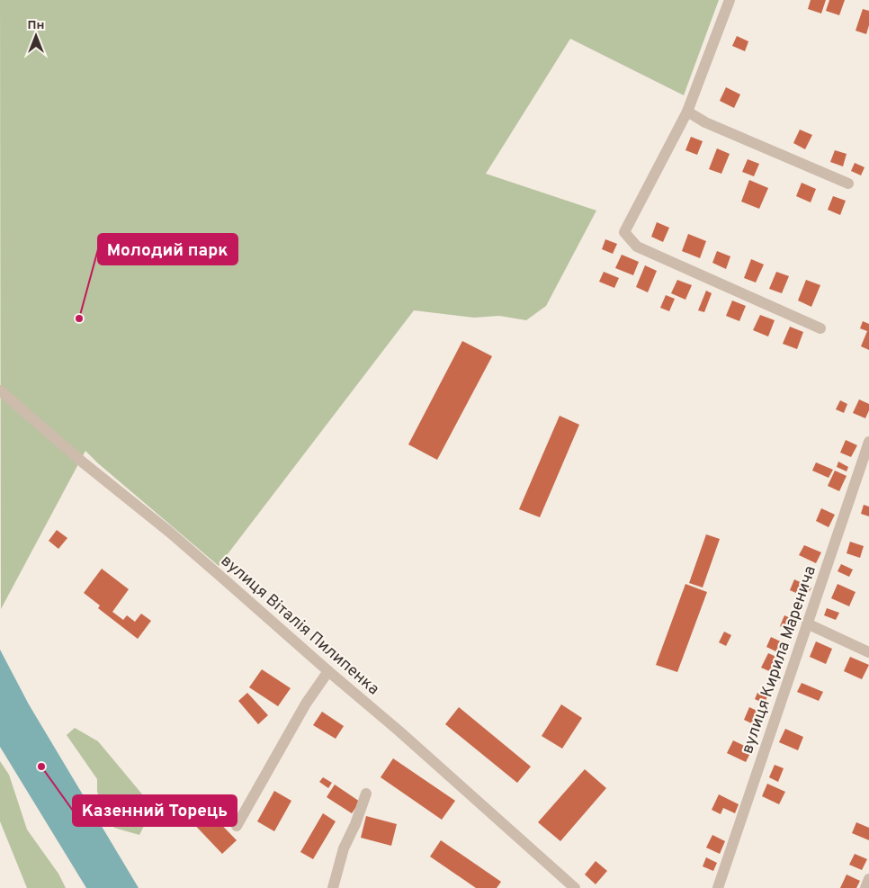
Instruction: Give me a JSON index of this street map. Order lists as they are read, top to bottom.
{
  "streets": {
    "street": ["вулиця Віталія Пилипенка", "вулиця Кирила Маренича"]
  },
  "places": ["Молодий парк", "Казенний Торець"],
  "north": "top"
}
